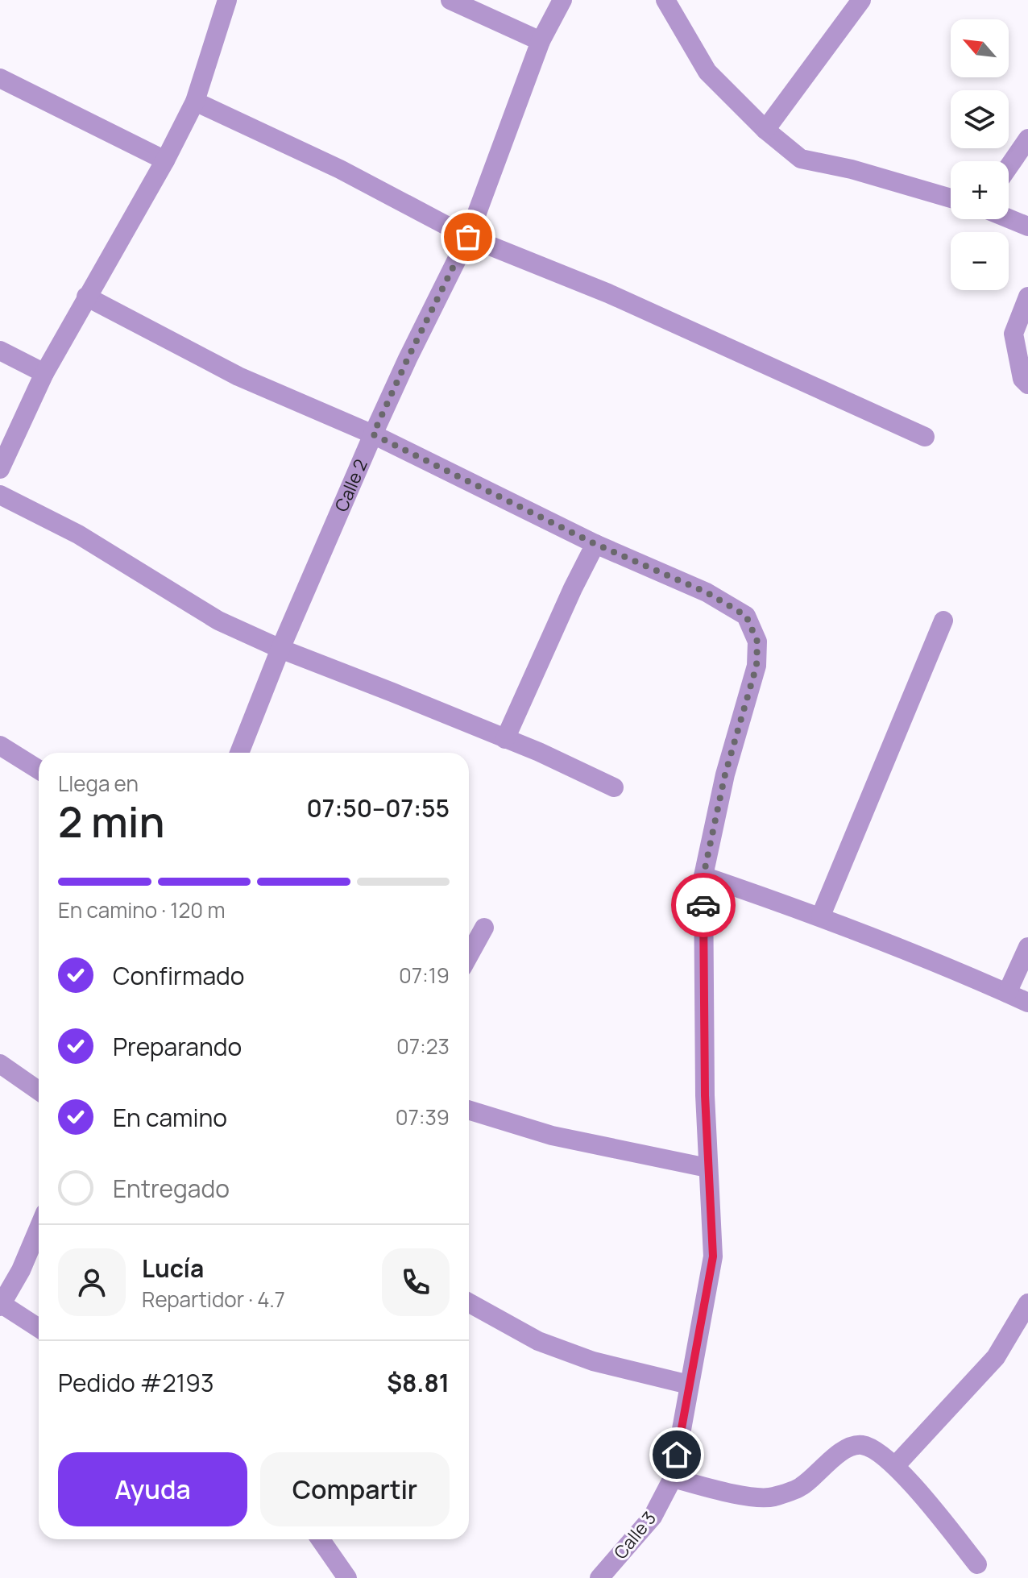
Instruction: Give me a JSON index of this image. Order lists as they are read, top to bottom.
{
  "streets": {
    "street": ["Calle 2", "Calle 3"]
  },
  "north": "top left",
  "page": {
    "map_buttons": ["+", "−"],
    "heading": ["2 min", "Llega en", "07:50–07:55"],
    "panel": [
      "Lucía",
      "Repartidor · 4.7",
      "Pedido #2193",
      "$8.81"
    ],
    "bar": "En camino · 120 m",
    "list": [
      ["Confirmado", "07:19"],
      ["Preparando", "07:23"],
      ["En camino", "07:39"],
      "Entregado"
    ],
    "buttons": ["Ayuda", "Compartir"]
  }
}
